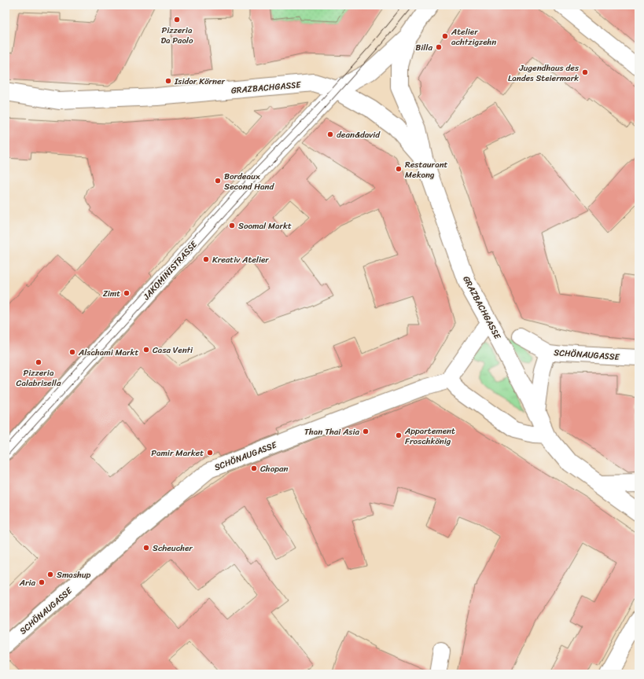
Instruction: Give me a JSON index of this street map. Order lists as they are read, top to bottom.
{
  "streets": {
    "main road": ["GRAZBACHGASSE"],
    "street": ["JAKOMINISTRASSE", "SCHÖNAUGASSE"]
  },
  "crossings": [
    ["GRAZBACHGASSE", "JAKOMINISTRASSE"]
  ],
  "places": [
    "Pizzeria Da Paolo",
    "Atelier achtzigzehn",
    "Billa",
    "Jugendhaus des Landes Steiermark",
    "Isidor Körner",
    "dean&david",
    "Restaurant Mekong",
    "Bordeaux Second Hand",
    "Soomal Markt",
    "Kreativ Atelier",
    "Zimt",
    "Casa Venti",
    "Alschami Markt",
    "Pizzeria Calabrisella",
    "Than Thai Asia",
    "Appartement Froschkönig",
    "Pamir Market",
    "Chopan",
    "Scheucher",
    "Smashup",
    "Aria"
  ]
}
